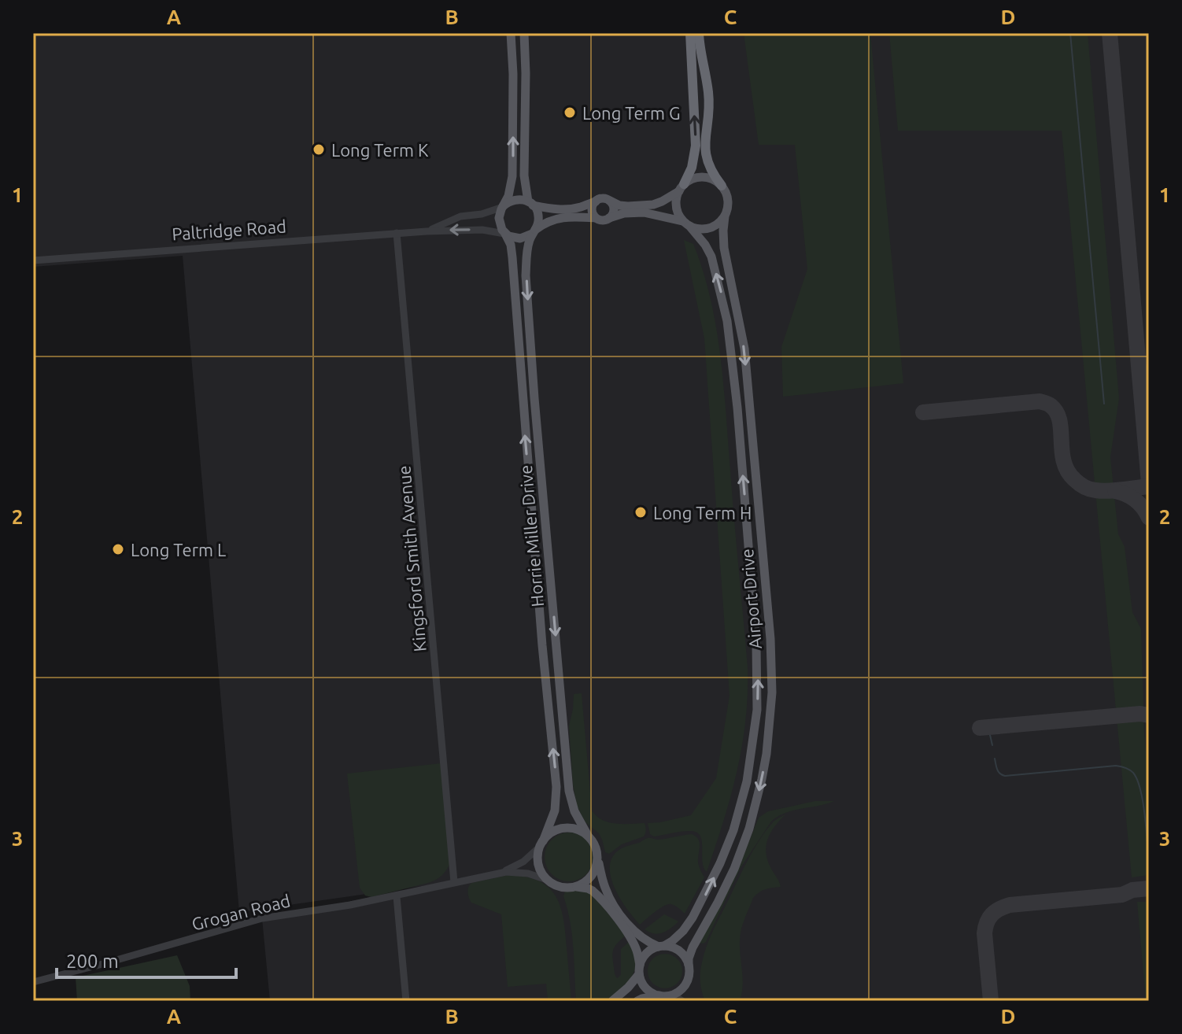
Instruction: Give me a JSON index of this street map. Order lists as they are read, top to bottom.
{
  "streets": {
    "main road": ["Horrie Miller Drive", "Airport Drive"],
    "street": ["Paltridge Road", "Kingsford Smith Avenue", "Grogan Road"]
  },
  "crossings": [
    ["Paltridge Road", "Horrie Miller Drive"],
    ["Paltridge Road", "Kingsford Smith Avenue"],
    ["Horrie Miller Drive", "Grogan Road"],
    ["Kingsford Smith Avenue", "Grogan Road"]
  ],
  "places": [
    "Long Term G",
    "Long Term K",
    "Long Term H",
    "Long Term L"
  ],
  "scale_bar": "200 m",
  "grid": {
    "columns": [
      "A",
      "B",
      "C",
      "D"
    ],
    "rows": ["1", "2", "3"]
  }
}
